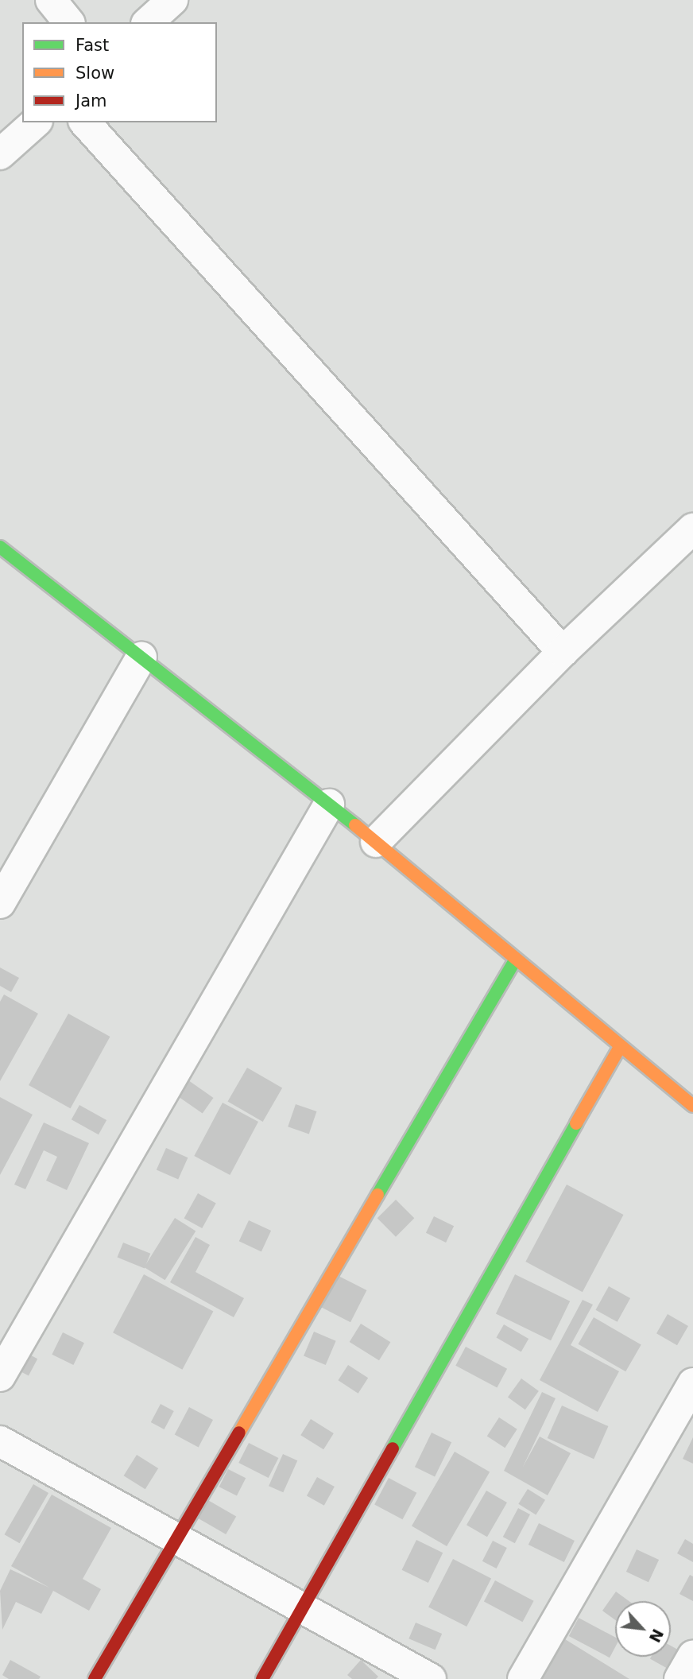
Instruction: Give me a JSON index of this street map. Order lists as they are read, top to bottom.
{
  "legend": ["Fast", "Slow", "Jam"],
  "north": "bottom right"
}
